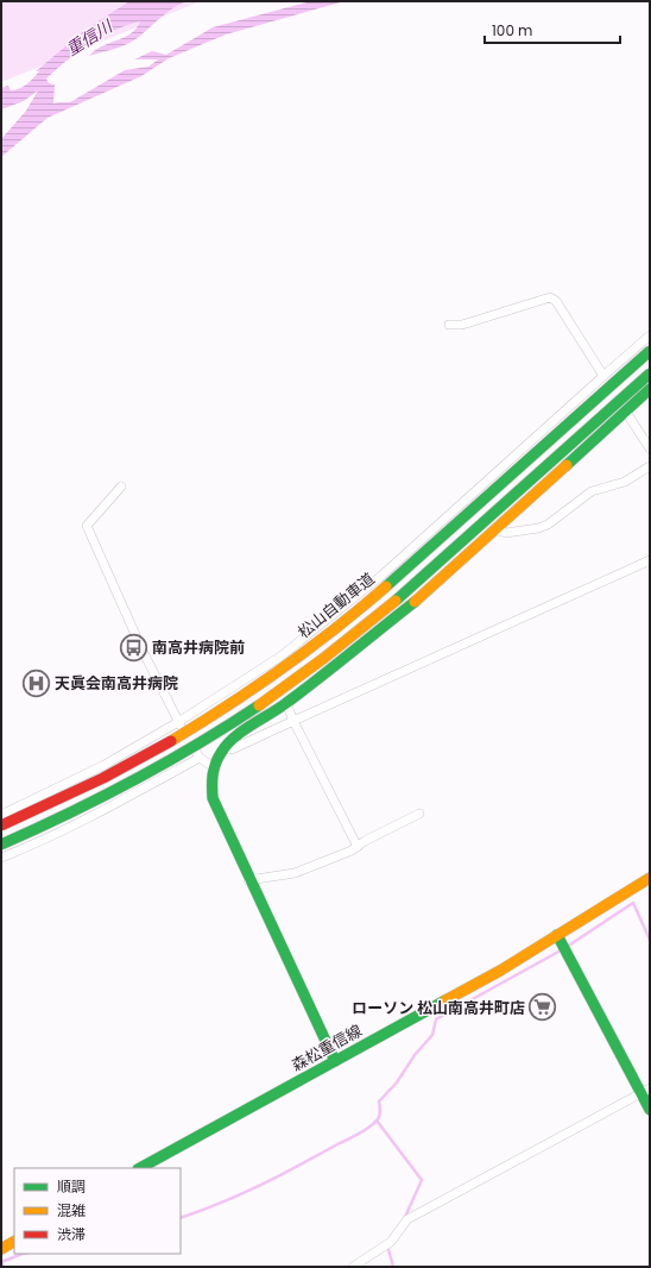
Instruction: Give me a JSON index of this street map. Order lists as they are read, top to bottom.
{
  "streets": {
    "main road": ["松山自動車道", "森松重信線"]
  },
  "water": ["重信川"],
  "places": {
    "bus stop": ["南高井病院前"],
    "hospital": ["天眞会南高井病院"],
    "supermarket": ["ローソン 松山南高井町店"]
  },
  "legend": ["順調", "混雑", "渋滞"],
  "scale_bar": "100 m"
}
